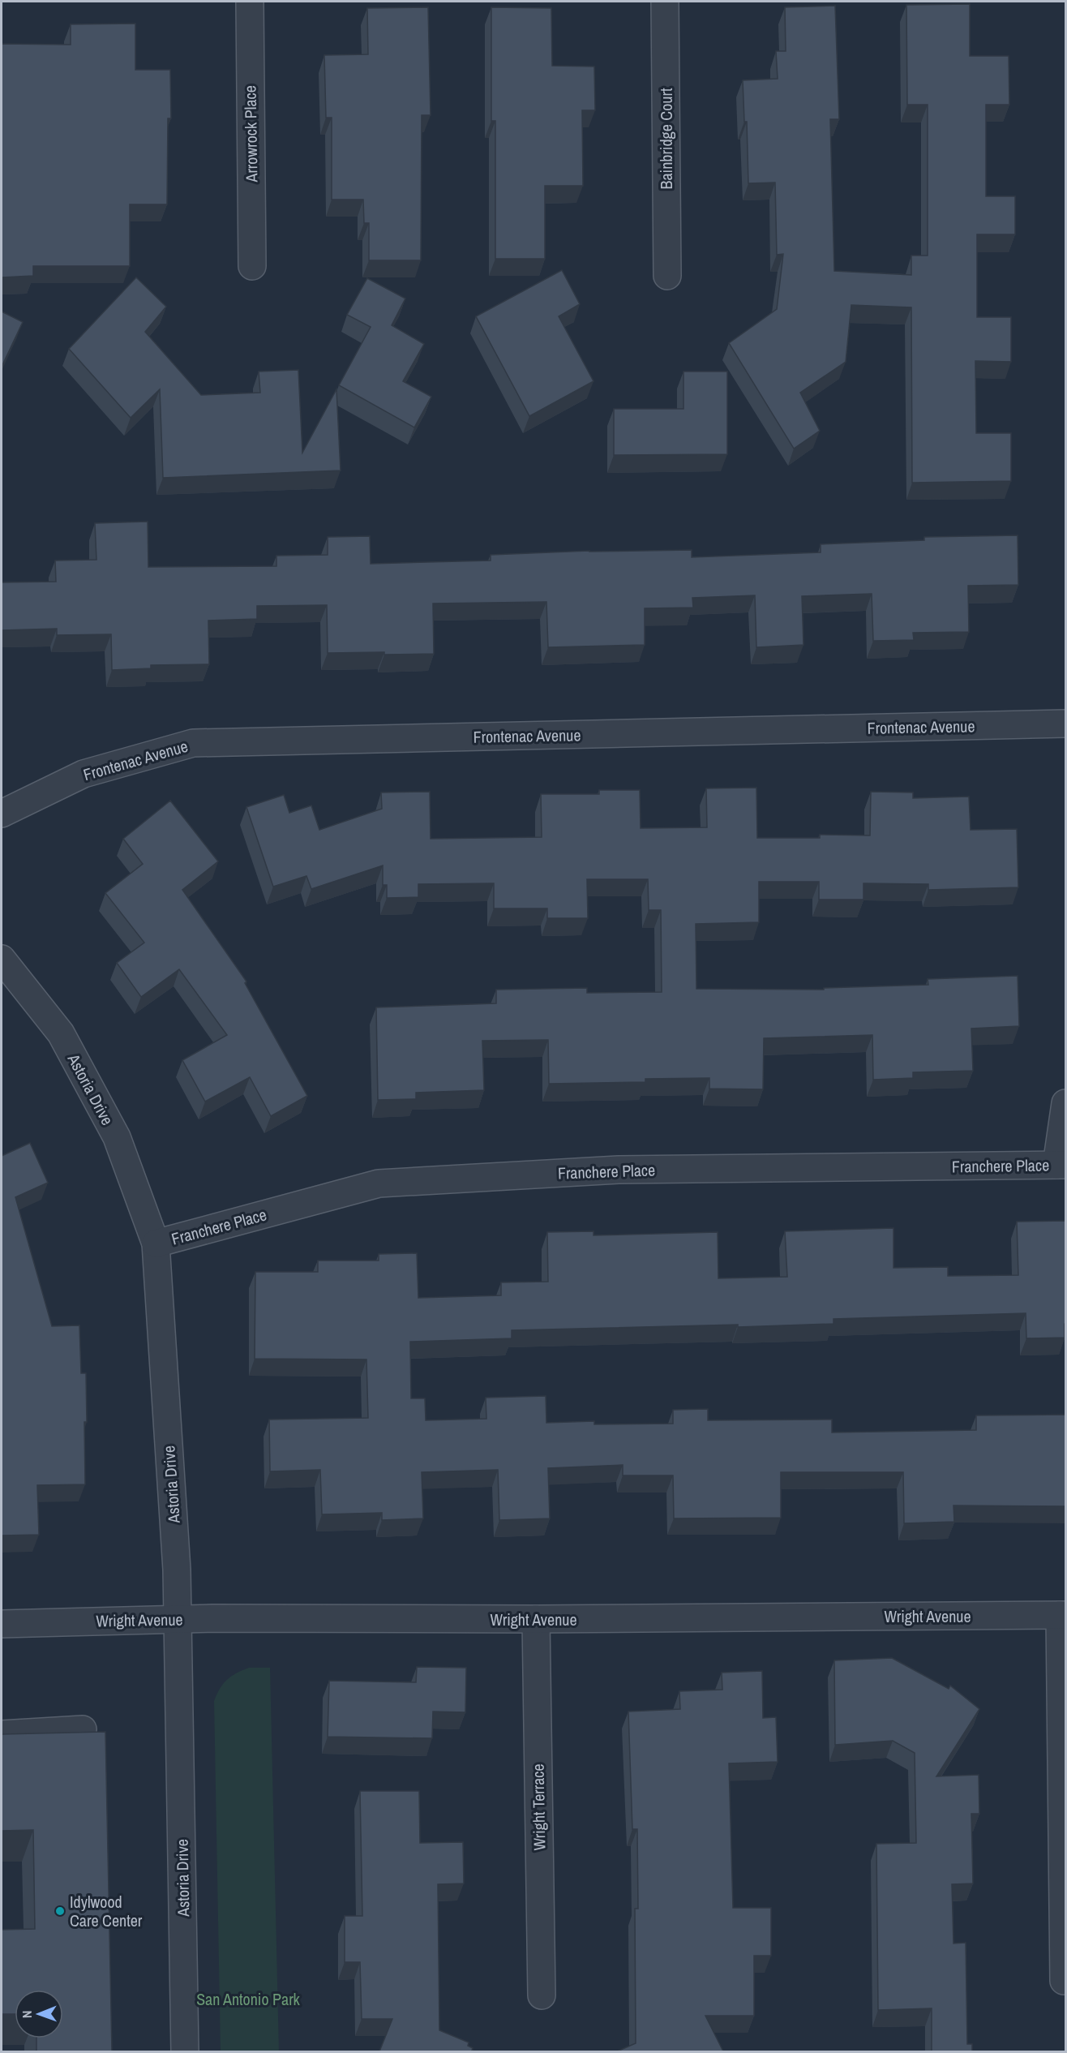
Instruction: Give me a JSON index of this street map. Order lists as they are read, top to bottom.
{
  "streets": {
    "street": [
      "Arrowrock Place",
      "Bainbridge Court",
      "Frontenac Avenue",
      "Astoria Drive",
      "Franchere Place",
      "Wright Avenue",
      "Wright Terrace"
    ]
  },
  "crossings": [
    ["Astoria Drive", "Franchere Place"],
    ["Astoria Drive", "Wright Avenue"],
    ["Wright Avenue", "Wright Terrace"]
  ],
  "parks": ["San Antonio Park"],
  "places": ["Idylwood Care Center"],
  "north": "left"
}
